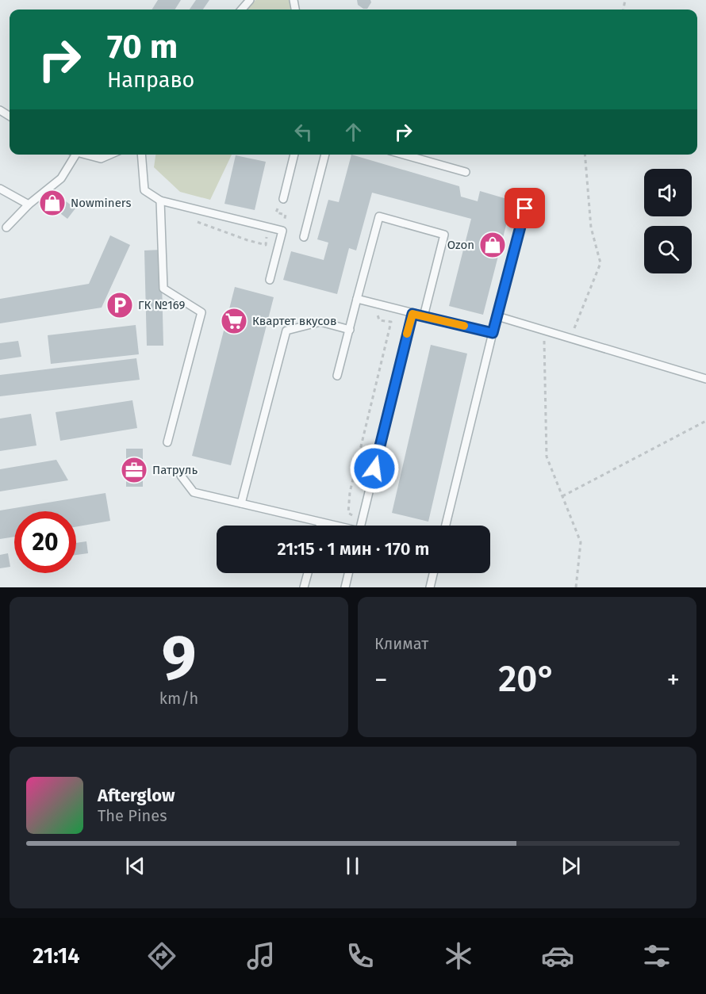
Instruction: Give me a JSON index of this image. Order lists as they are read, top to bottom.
{
  "places": {
    "shop": ["Nowminers", "Ozon"],
    "parking": ["ГК №169"],
    "supermarket": ["Квартет вкусов"],
    "office": ["Патруль"]
  },
  "page": {
    "turn": ["70 m", "Направо"],
    "limit": "20",
    "trip": "21:15 · 1 мин · 170 m",
    "tile": [
      ["9", "km/h"],
      "Климат"
    ],
    "heat": ["−", "20°", "+"],
    "song": ["Afterglow", "The Pines"],
    "tabs": "21:14"
  }
}
